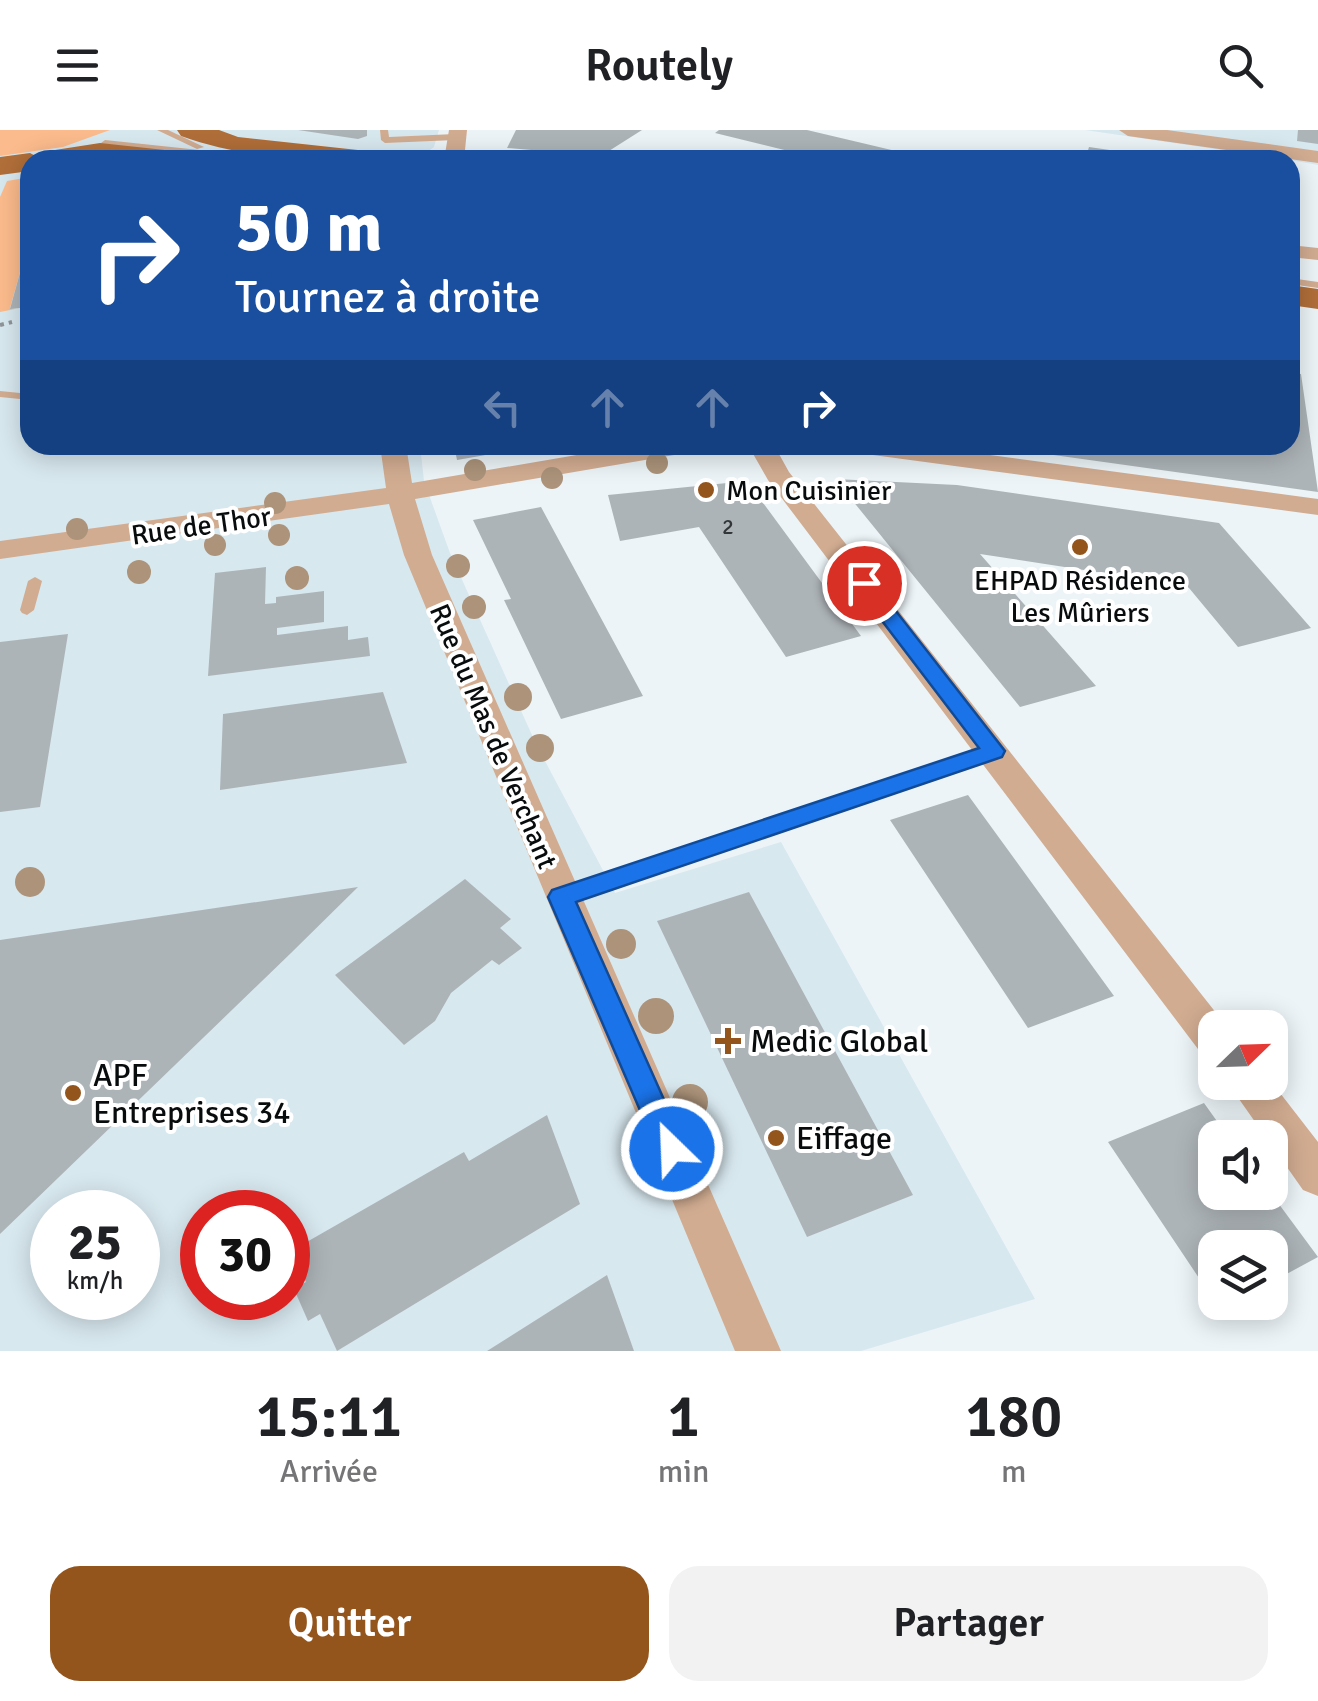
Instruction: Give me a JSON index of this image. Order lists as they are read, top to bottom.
{
  "streets": {
    "street": ["Rue de Thor", "Rue du Mas de Verchant"]
  },
  "crossings": [
    ["Rue de Thor", "Rue du Mas de Verchant"]
  ],
  "places": {
    "other": [
      "Mon Cuisinier",
      "EHPAD Résidence Les Mûriers",
      "APF Entreprises 34",
      "Eiffage"
    ],
    "health": ["Medic Global"]
  },
  "house_numbers": ["2"],
  "north": "top right",
  "page": {
    "header": "Routely",
    "turn": ["50 m", "Tournez à droite"],
    "speed": "25 km/h",
    "limit": "30",
    "eta": [
      "15:11",
      "Arrivée",
      "1",
      "min",
      "180",
      "m"
    ],
    "buttons": ["Quitter", "Partager"]
  }
}
